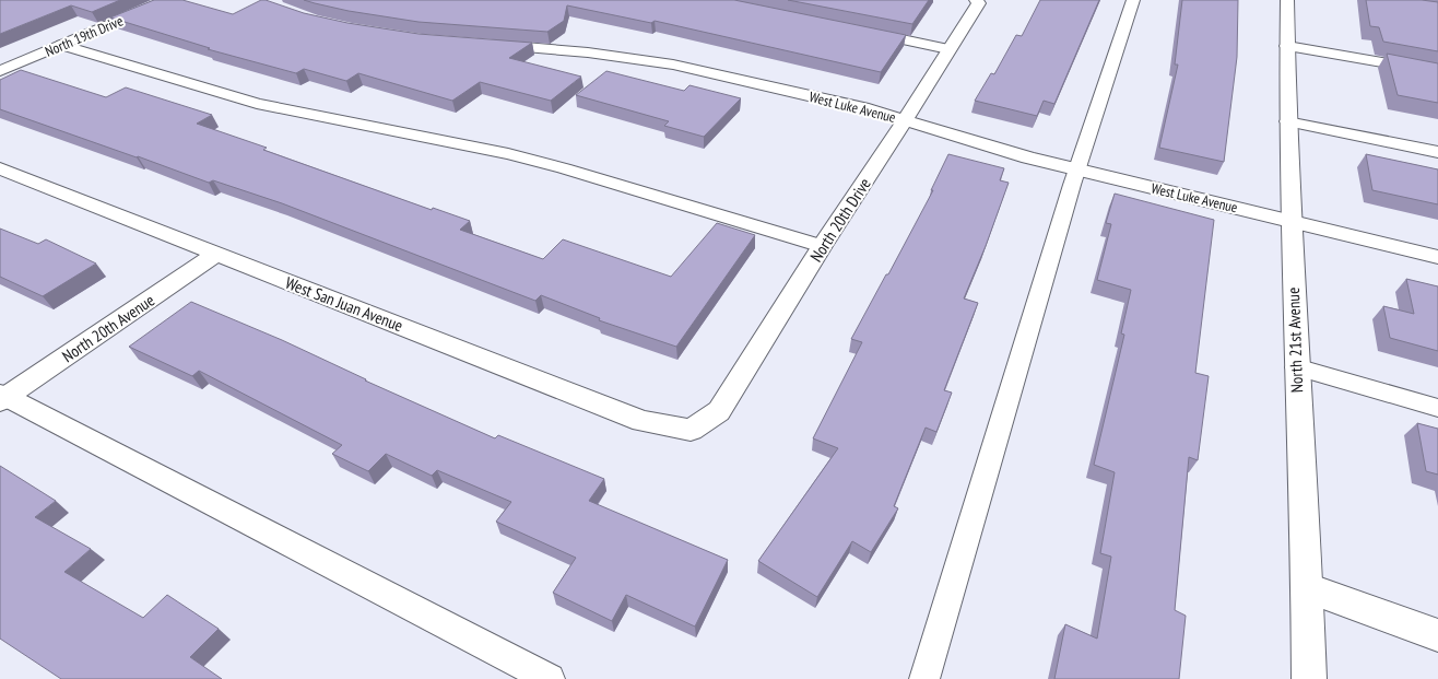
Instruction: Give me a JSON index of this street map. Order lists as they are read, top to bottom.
{
  "streets": {
    "street": [
      "North 19th Drive",
      "West Luke Avenue",
      "North 20th Drive",
      "West San Juan Avenue",
      "North 20th Avenue",
      "North 21st Avenue"
    ]
  },
  "crossings": [
    ["West Luke Avenue", "North 20th Drive"],
    ["West Luke Avenue", "North 21st Avenue"],
    ["North 20th Drive", "West San Juan Avenue"],
    ["West San Juan Avenue", "North 20th Avenue"]
  ]
}
